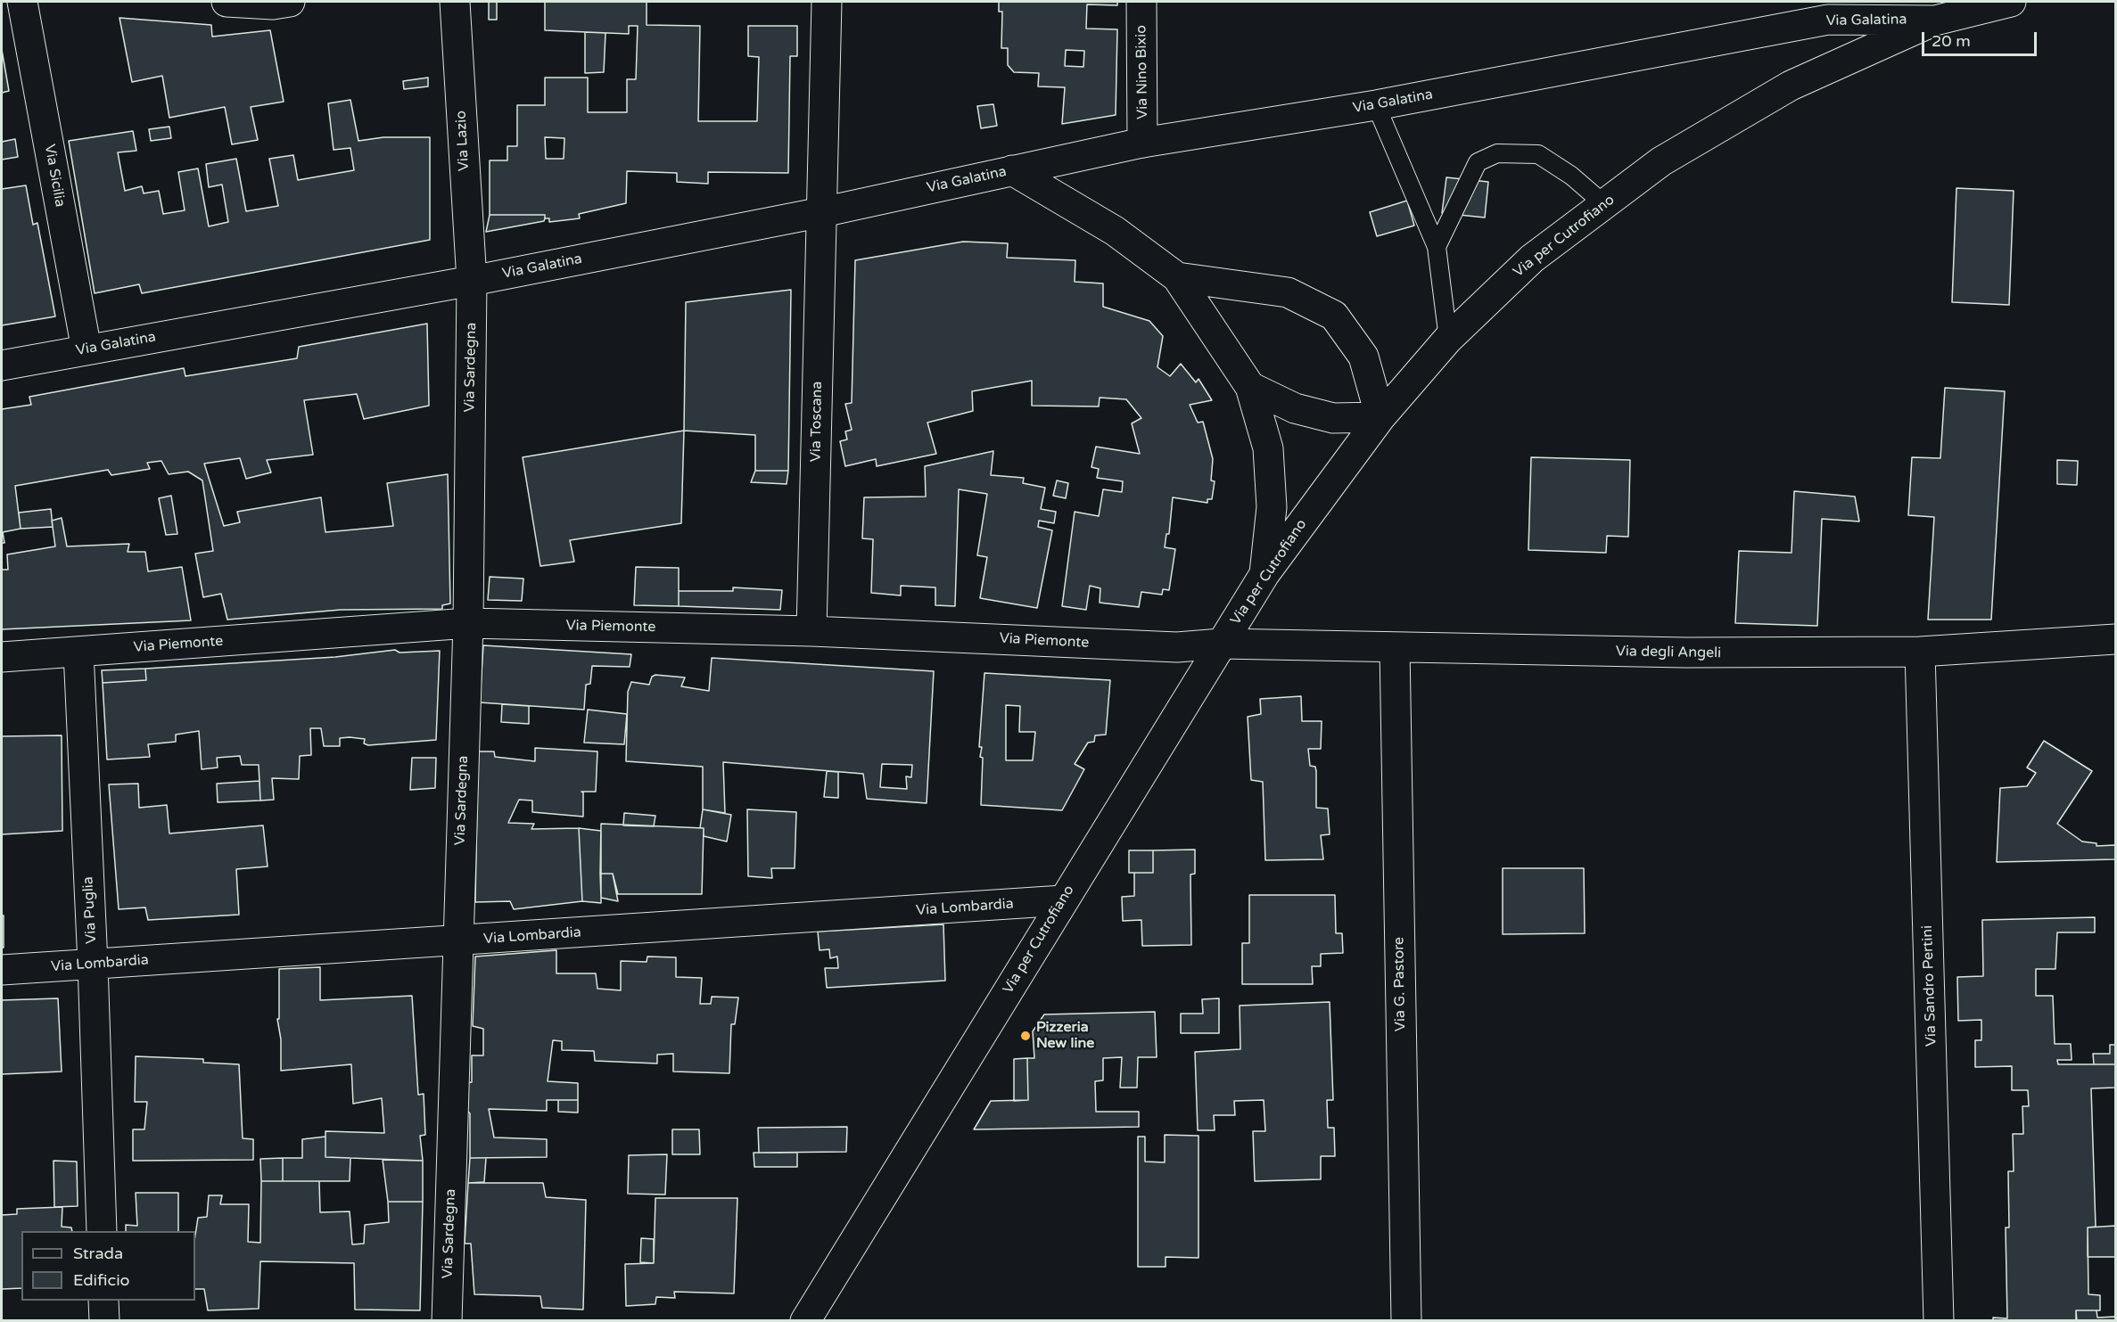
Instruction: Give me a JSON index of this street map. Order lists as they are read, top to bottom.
{
  "streets": {
    "street": [
      "Via Galatina",
      "Via Nino Bixio",
      "Via Lazio",
      "Via Sicilia",
      "Via per Cutrofiano",
      "Via Sardegna",
      "Via Toscana",
      "Via Piemonte",
      "Via degli Angeli",
      "Via Lombardia",
      "Via Puglia",
      "Via G. Pastore",
      "Via Sandro Pertini"
    ]
  },
  "crossings": [
    ["Via Galatina", "Via Nino Bixio"],
    ["Via Galatina", "Via Lazio"],
    ["Via Galatina", "Via Sicilia"],
    ["Via Galatina", "Via per Cutrofiano"],
    ["Via Galatina", "Via Sardegna"],
    ["Via Galatina", "Via Toscana"],
    ["Via Lazio", "Via Sardegna"],
    ["Via per Cutrofiano", "Via Piemonte"],
    ["Via per Cutrofiano", "Via degli Angeli"],
    ["Via per Cutrofiano", "Via Lombardia"],
    ["Via Sardegna", "Via Piemonte"],
    ["Via Sardegna", "Via Lombardia"],
    ["Via Toscana", "Via Piemonte"],
    ["Via Piemonte", "Via degli Angeli"],
    ["Via Piemonte", "Via Puglia"],
    ["Via degli Angeli", "Via G. Pastore"],
    ["Via degli Angeli", "Via Sandro Pertini"],
    ["Via Lombardia", "Via Puglia"]
  ],
  "places": ["Pizzeria New line"],
  "legend": ["Strada", "Edificio"],
  "scale_bar": "20 m"
}
